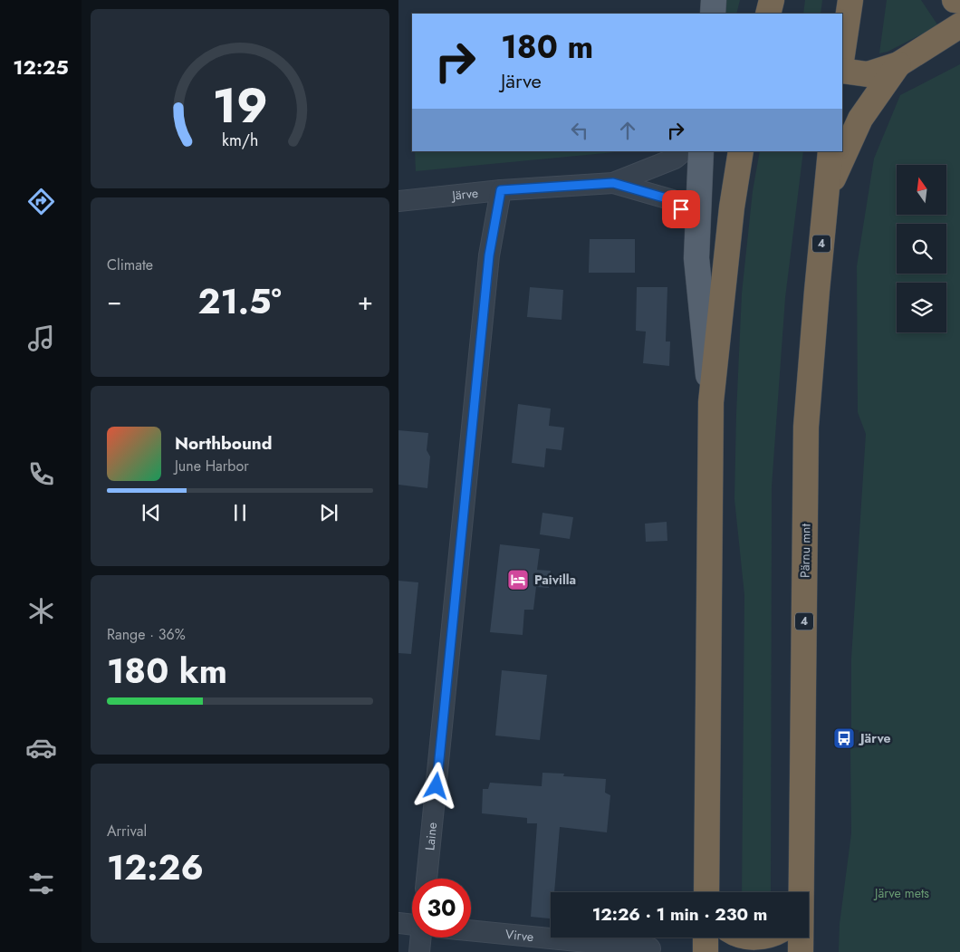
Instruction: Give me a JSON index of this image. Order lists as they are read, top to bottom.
{
  "streets": {
    "highway": ["4", "Pärnu mnt"],
    "street": ["Järve", "Laine", "Virve"]
  },
  "crossings": [
    ["Järve", "Laine"]
  ],
  "parks": ["Järve mets"],
  "places": {
    "hotel": ["Paivilla"],
    "bus stop": ["Järve"]
  },
  "north": "top",
  "page": {
    "tabs": "12:25",
    "turn": ["180 m", "Järve"],
    "tile": [
      "Climate",
      ["Range · 36%", "180 km"],
      ["Arrival", "12:26"]
    ],
    "heat": ["−", "21.5°", "+"],
    "song": ["Northbound", "June Harbor"],
    "limit": "30",
    "trip": "12:26 · 1 min · 230 m",
    "gauge": ["19", "km/h"]
  }
}
